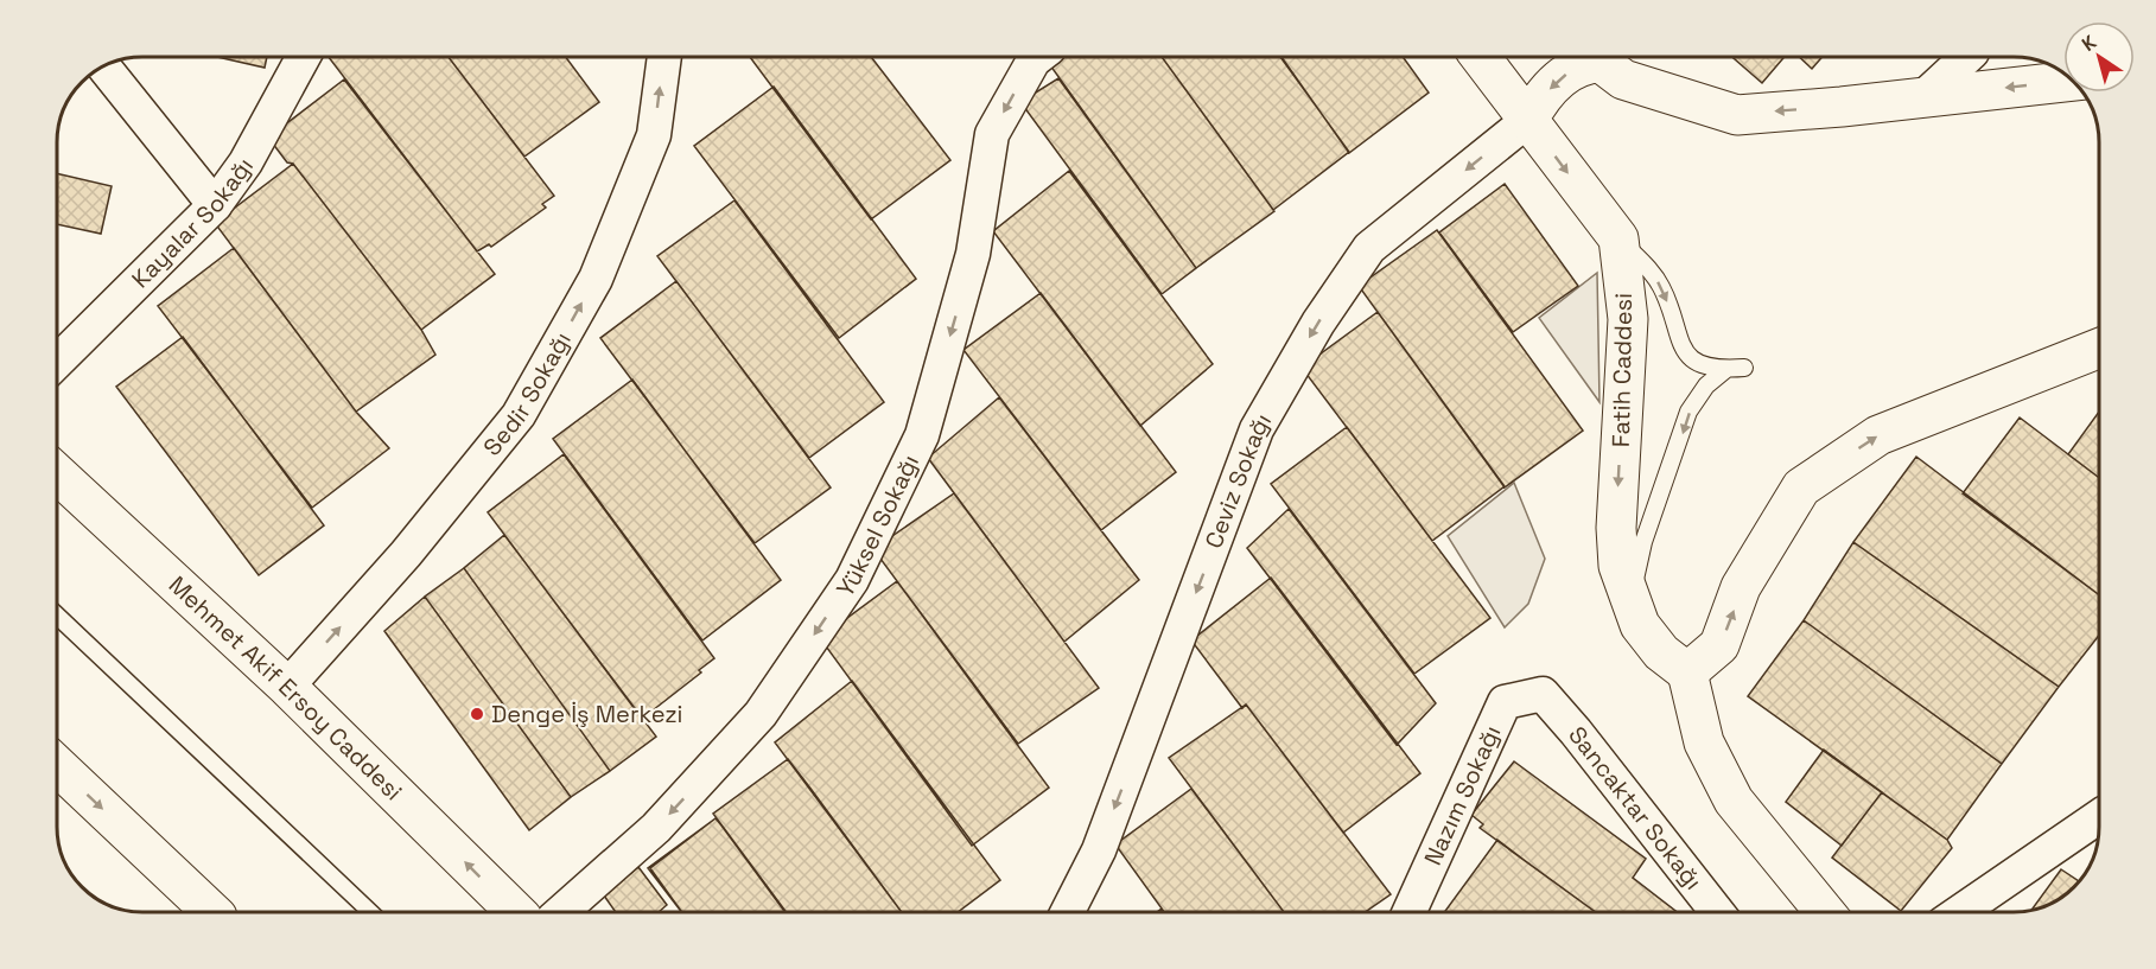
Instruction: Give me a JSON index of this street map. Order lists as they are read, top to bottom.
{
  "streets": {
    "main road": ["Fatih Caddesi", "Mehmet Akif Ersoy Caddesi"],
    "street": [
      "Kayalar Sokağı",
      "Sedir Sokağı",
      "Ceviz Sokağı",
      "Yüksel Sokağı",
      "Nazım Sokağı",
      "Sancaktar Sokağı"
    ]
  },
  "crossings": [
    ["Sedir Sokağı", "Mehmet Akif Ersoy Caddesi"],
    ["Nazım Sokağı", "Sancaktar Sokağı"]
  ],
  "one_way": [
    "Fatih Caddesi",
    "Sedir Sokağı",
    "Ceviz Sokağı",
    "Yüksel Sokağı"
  ],
  "places": ["Denge İş Merkezi"],
  "north": "top left"
}
